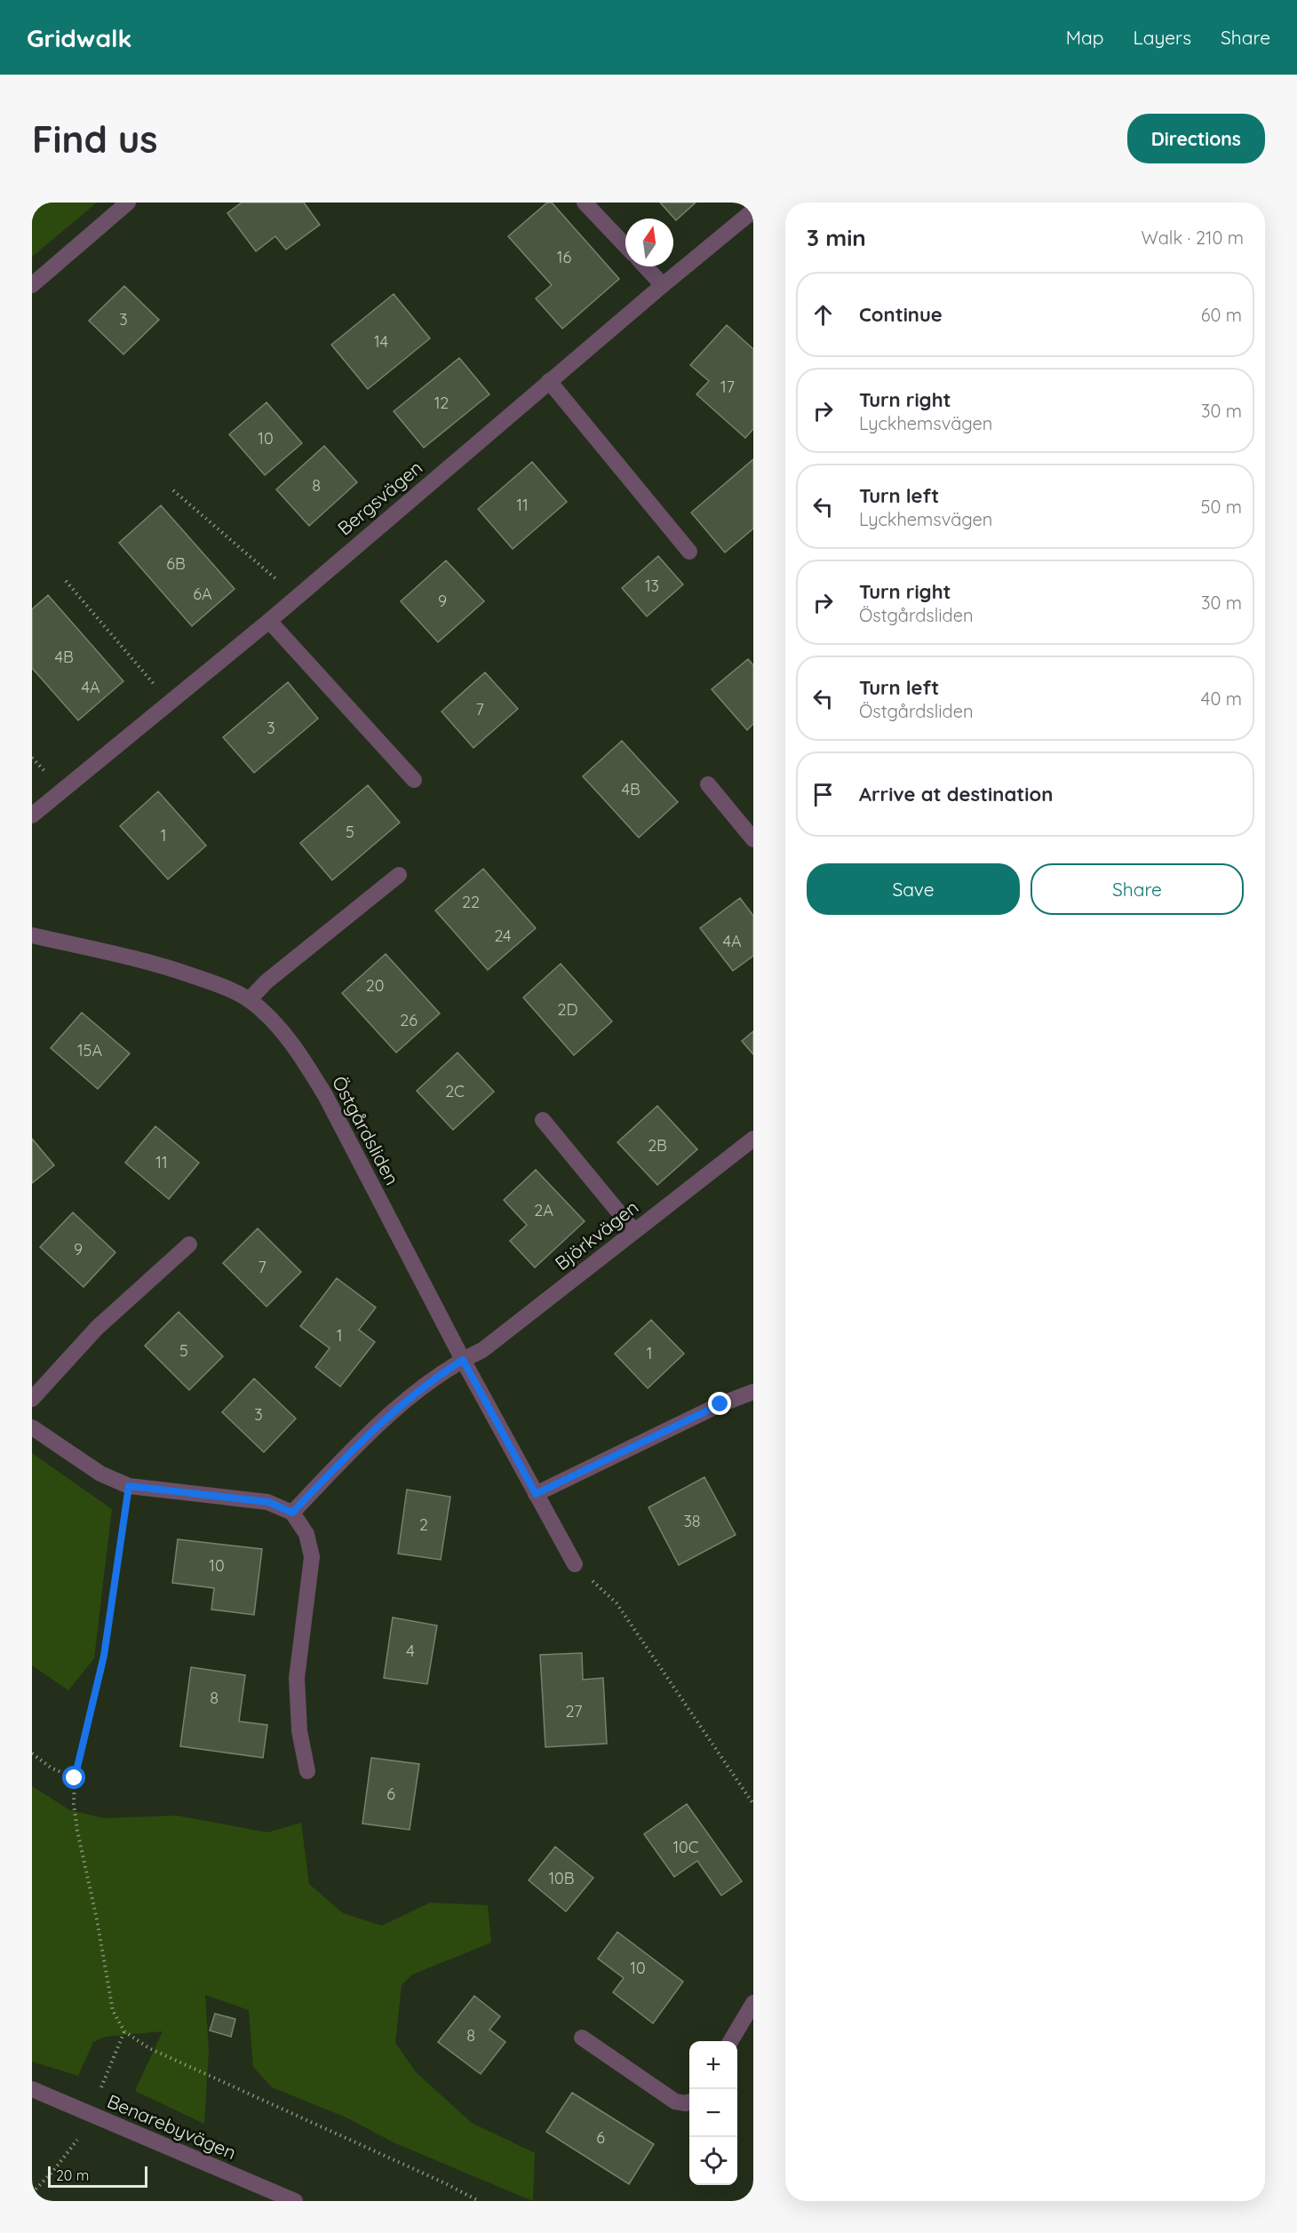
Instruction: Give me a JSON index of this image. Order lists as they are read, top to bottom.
{
  "streets": {
    "street": [
      "Bergsvägen",
      "Östgårdsliden",
      "Björkvägen",
      "Benarebyvägen"
    ]
  },
  "crossings": [
    ["Östgårdsliden", "Björkvägen"]
  ],
  "house_numbers": [
    "16",
    "3",
    "14",
    "17",
    "12",
    "10",
    "8",
    "11",
    "6B",
    "13",
    "6A",
    "9",
    "4B",
    "4A",
    "7",
    "3",
    "4B",
    "5",
    "1",
    "22",
    "24",
    "4A",
    "20",
    "2D",
    "26",
    "15A",
    "2C",
    "2B",
    "11",
    "2A",
    "9",
    "7",
    "1",
    "5",
    "1",
    "3",
    "38",
    "2",
    "10",
    "4",
    "8",
    "27",
    "6",
    "10C",
    "10B",
    "10",
    "8",
    "6"
  ],
  "scale_bar": "20 m",
  "north": "top",
  "page": {
    "header": "Gridwalk",
    "nav": ["Map", "Layers", "Share"],
    "buttons": [
      "Directions",
      ["Save", "Share"]
    ],
    "title": "Find us",
    "heading": ["3 min", "Walk · 210 m"],
    "list": [
      ["Continue", "60 m"],
      ["Turn right", "Lyckhemsvägen", "30 m"],
      ["Turn left", "Lyckhemsvägen", "50 m"],
      ["Turn right", "Östgårdsliden", "30 m"],
      ["Turn left", "Östgårdsliden", "40 m"],
      "Arrive at destination"
    ],
    "map_buttons": ["+", "−"],
    "scale": "20 m"
  }
}
